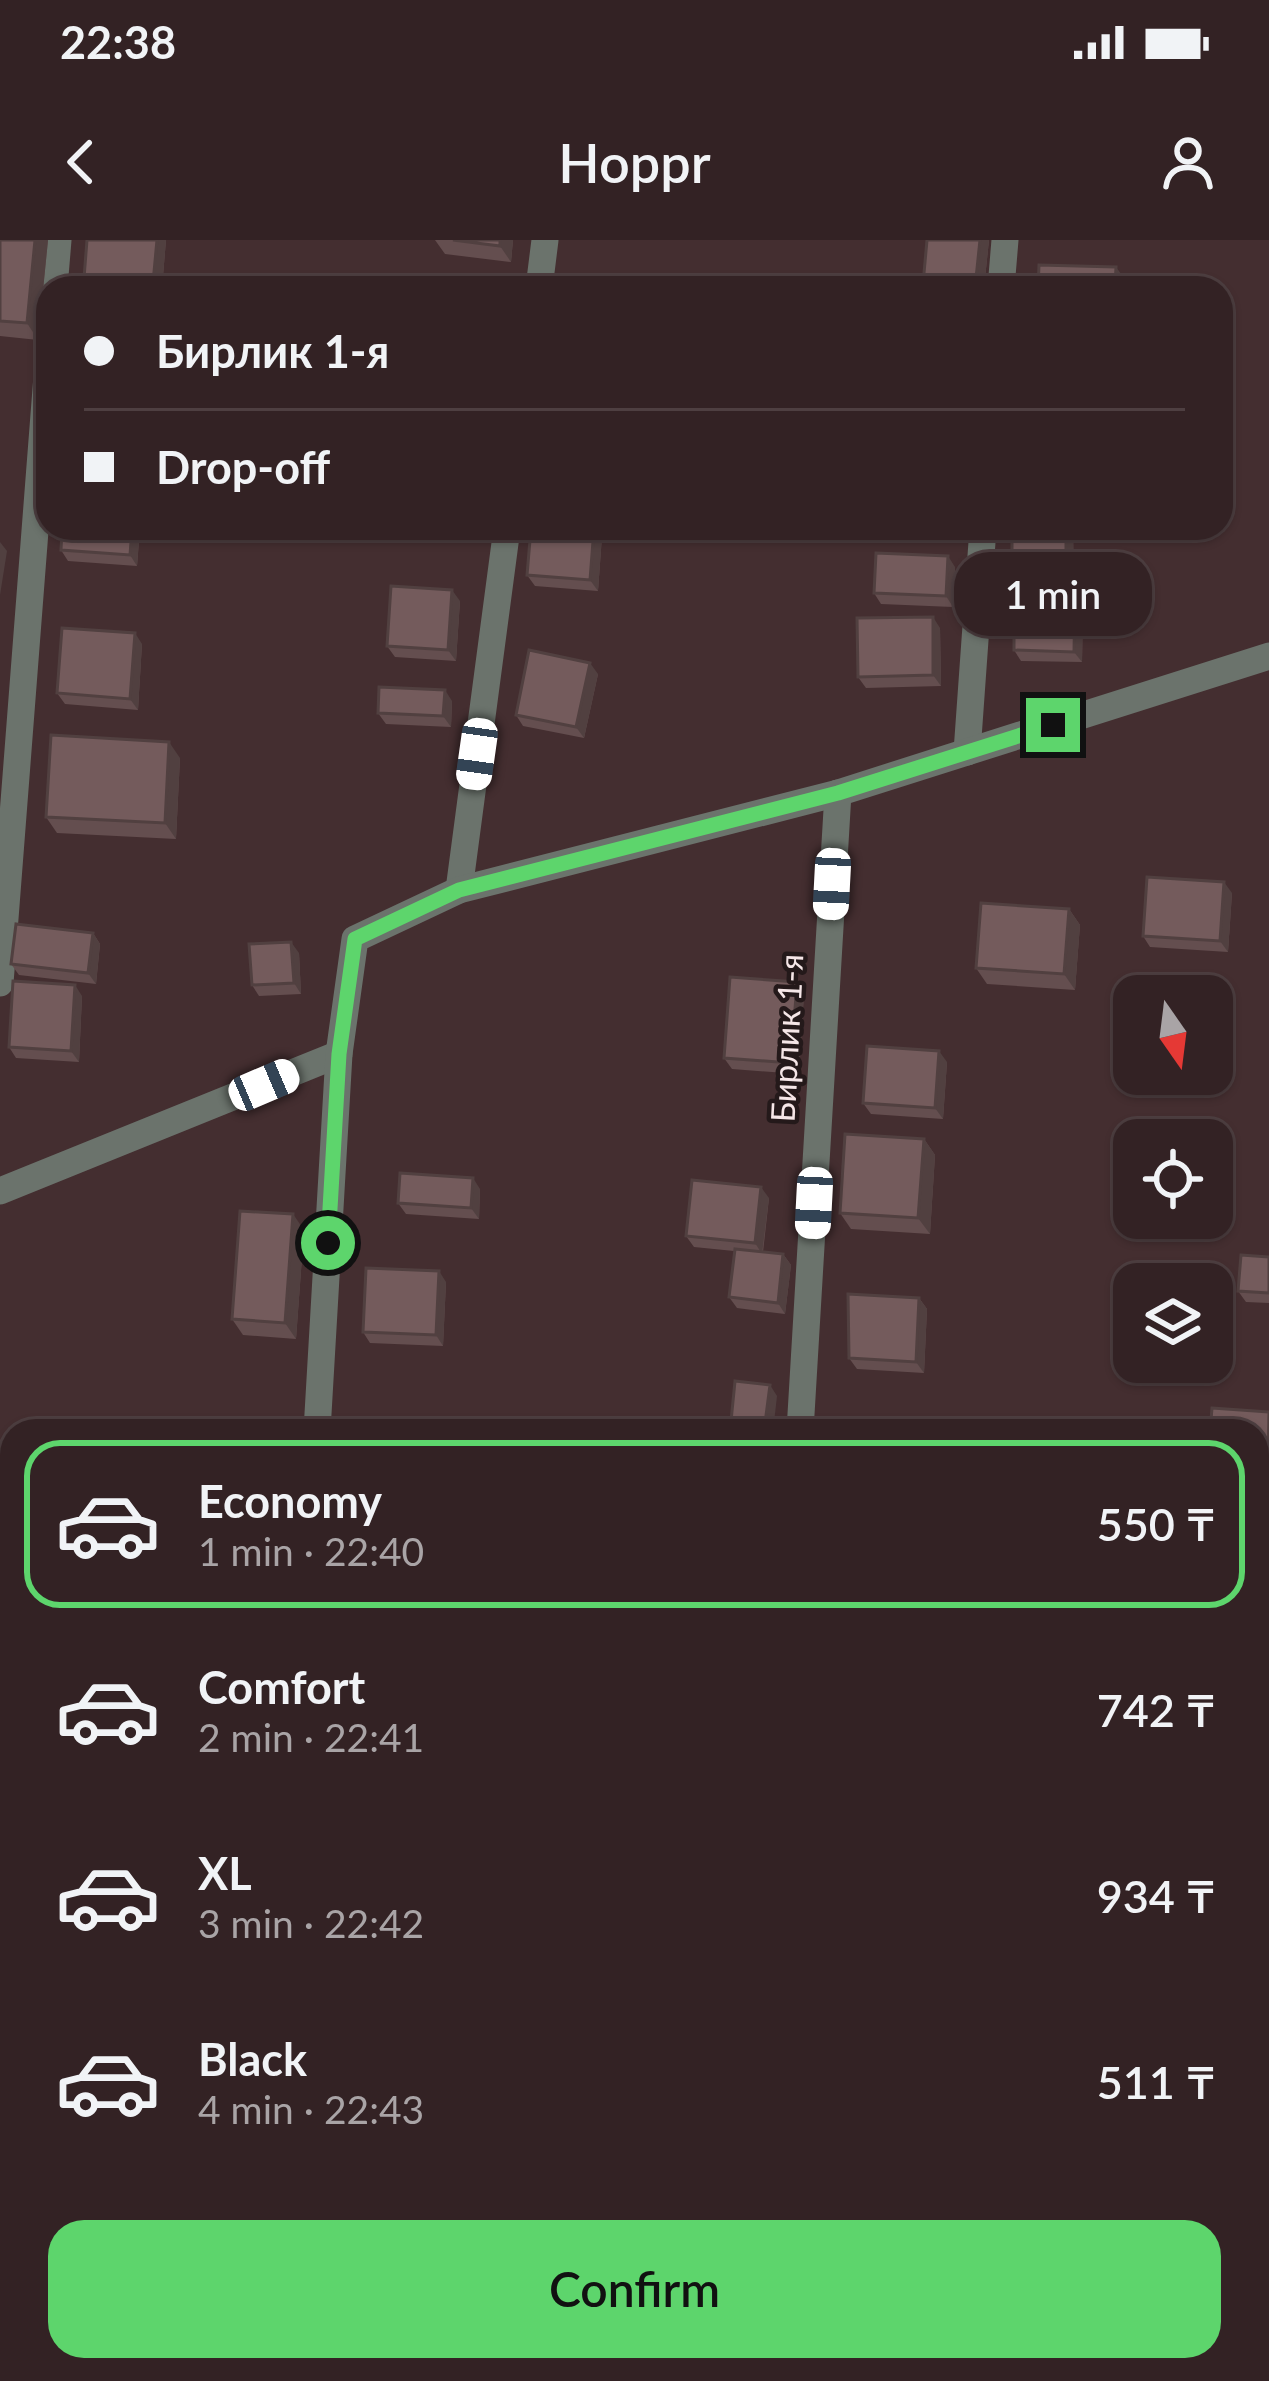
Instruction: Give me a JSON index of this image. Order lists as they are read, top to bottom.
{
  "streets": {
    "street": ["Бирлик 1-я"]
  },
  "north": "bottom",
  "page": {
    "status": "22:38",
    "header": "Hoppr",
    "banner": ["Бирлик 1-я", "Drop-off"],
    "bubble": "1 min",
    "list": [
      {
        "name": "Economy",
        "note": "1 min · 22:40",
        "value": "550 ₸"
      },
      {
        "name": "Comfort",
        "note": "2 min · 22:41",
        "value": "742 ₸"
      },
      {
        "name": "XL",
        "note": "3 min · 22:42",
        "value": "934 ₸"
      },
      {
        "name": "Black",
        "note": "4 min · 22:43",
        "value": "511 ₸"
      }
    ],
    "buttons": "Confirm"
  }
}
